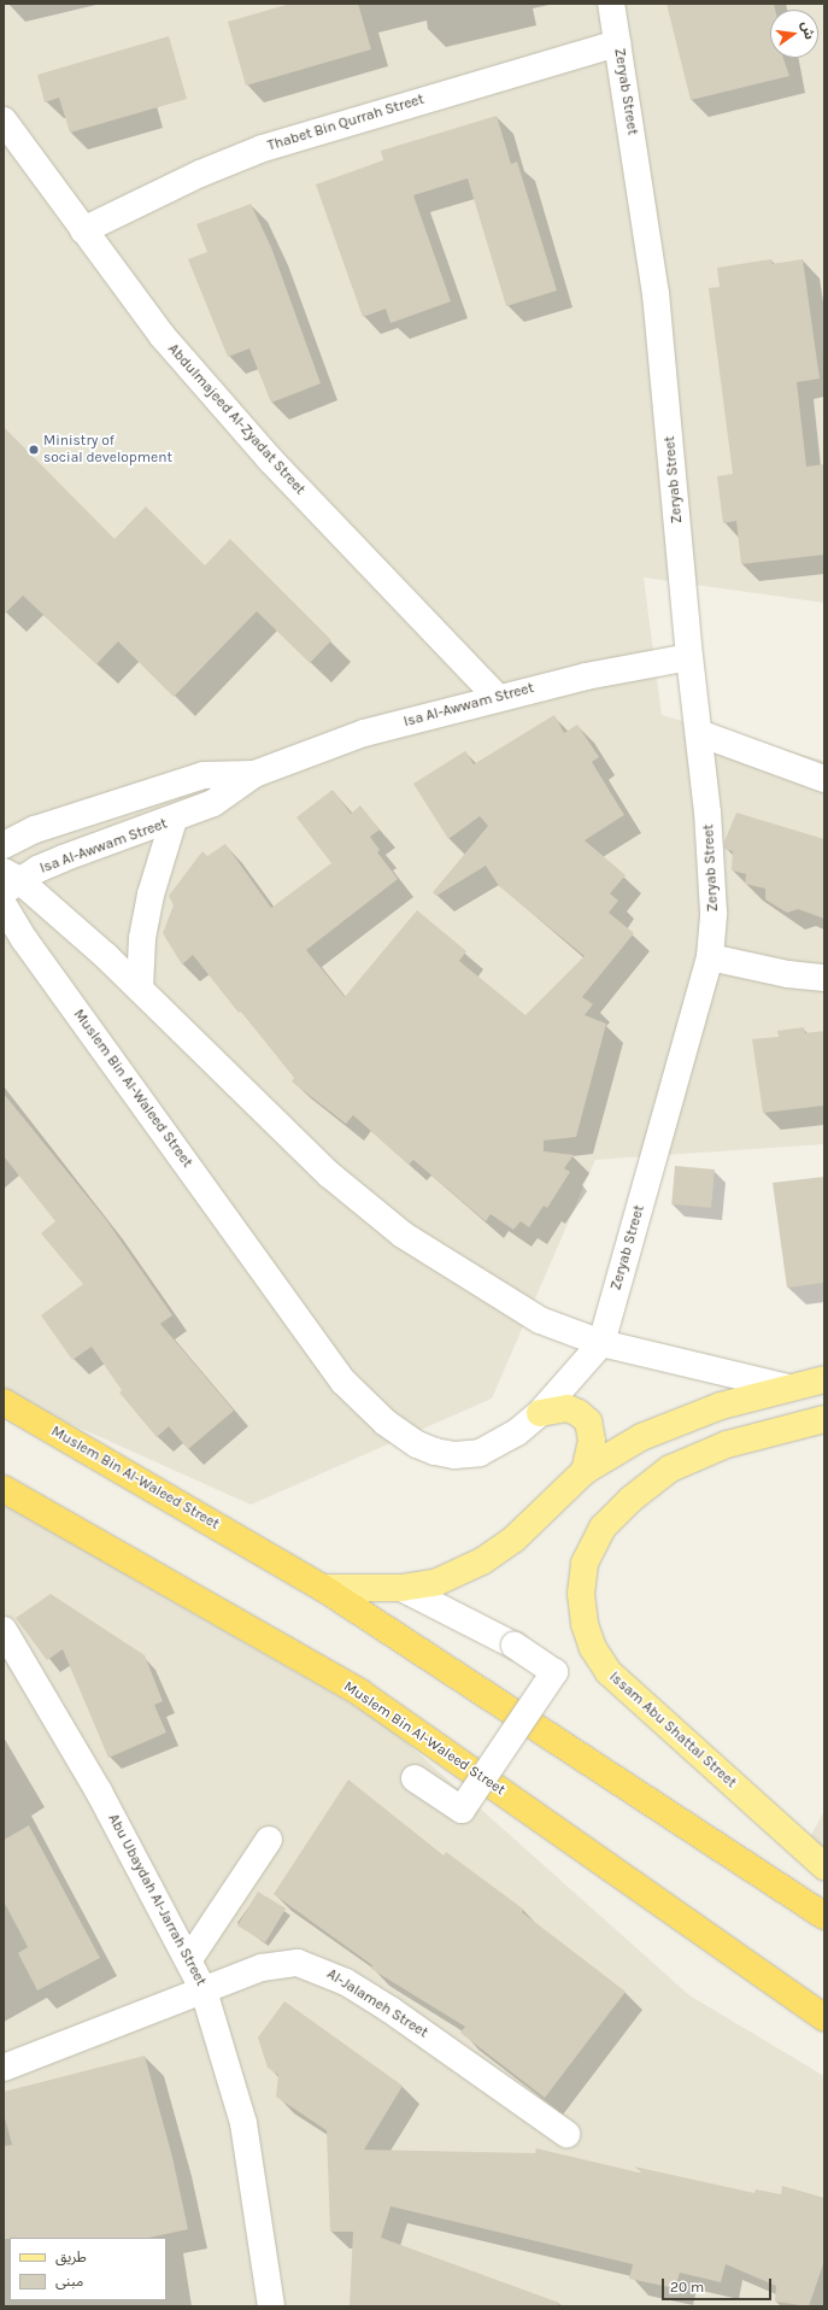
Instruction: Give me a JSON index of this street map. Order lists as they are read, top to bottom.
{
  "streets": {
    "highway": ["Muslem Bin Al-Waleed Street"],
    "main road": ["Issam Abu Shattal Street"],
    "street": [
      "Zeryab Street",
      "Thabet Bin Qurrah Street",
      "Abdulmajeed Al-Zyadat Street",
      "Isa Al-Awwam Street",
      "Abu Ubaydah Al-Jarrah Street",
      "Al-Jalameh Street"
    ]
  },
  "crossings": [
    ["Zeryab Street", "Thabet Bin Qurrah Street"],
    ["Zeryab Street", "Isa Al-Awwam Street"],
    ["Zeryab Street", "Muslem Bin Al-Waleed Street"],
    ["Thabet Bin Qurrah Street", "Abdulmajeed Al-Zyadat Street"],
    ["Abdulmajeed Al-Zyadat Street", "Isa Al-Awwam Street"],
    ["Abu Ubaydah Al-Jarrah Street", "Al-Jalameh Street"]
  ],
  "places": ["Ministry of social development"],
  "legend": ["طريق", "مبنى"],
  "scale_bar": "20 m",
  "north": "right"
}
